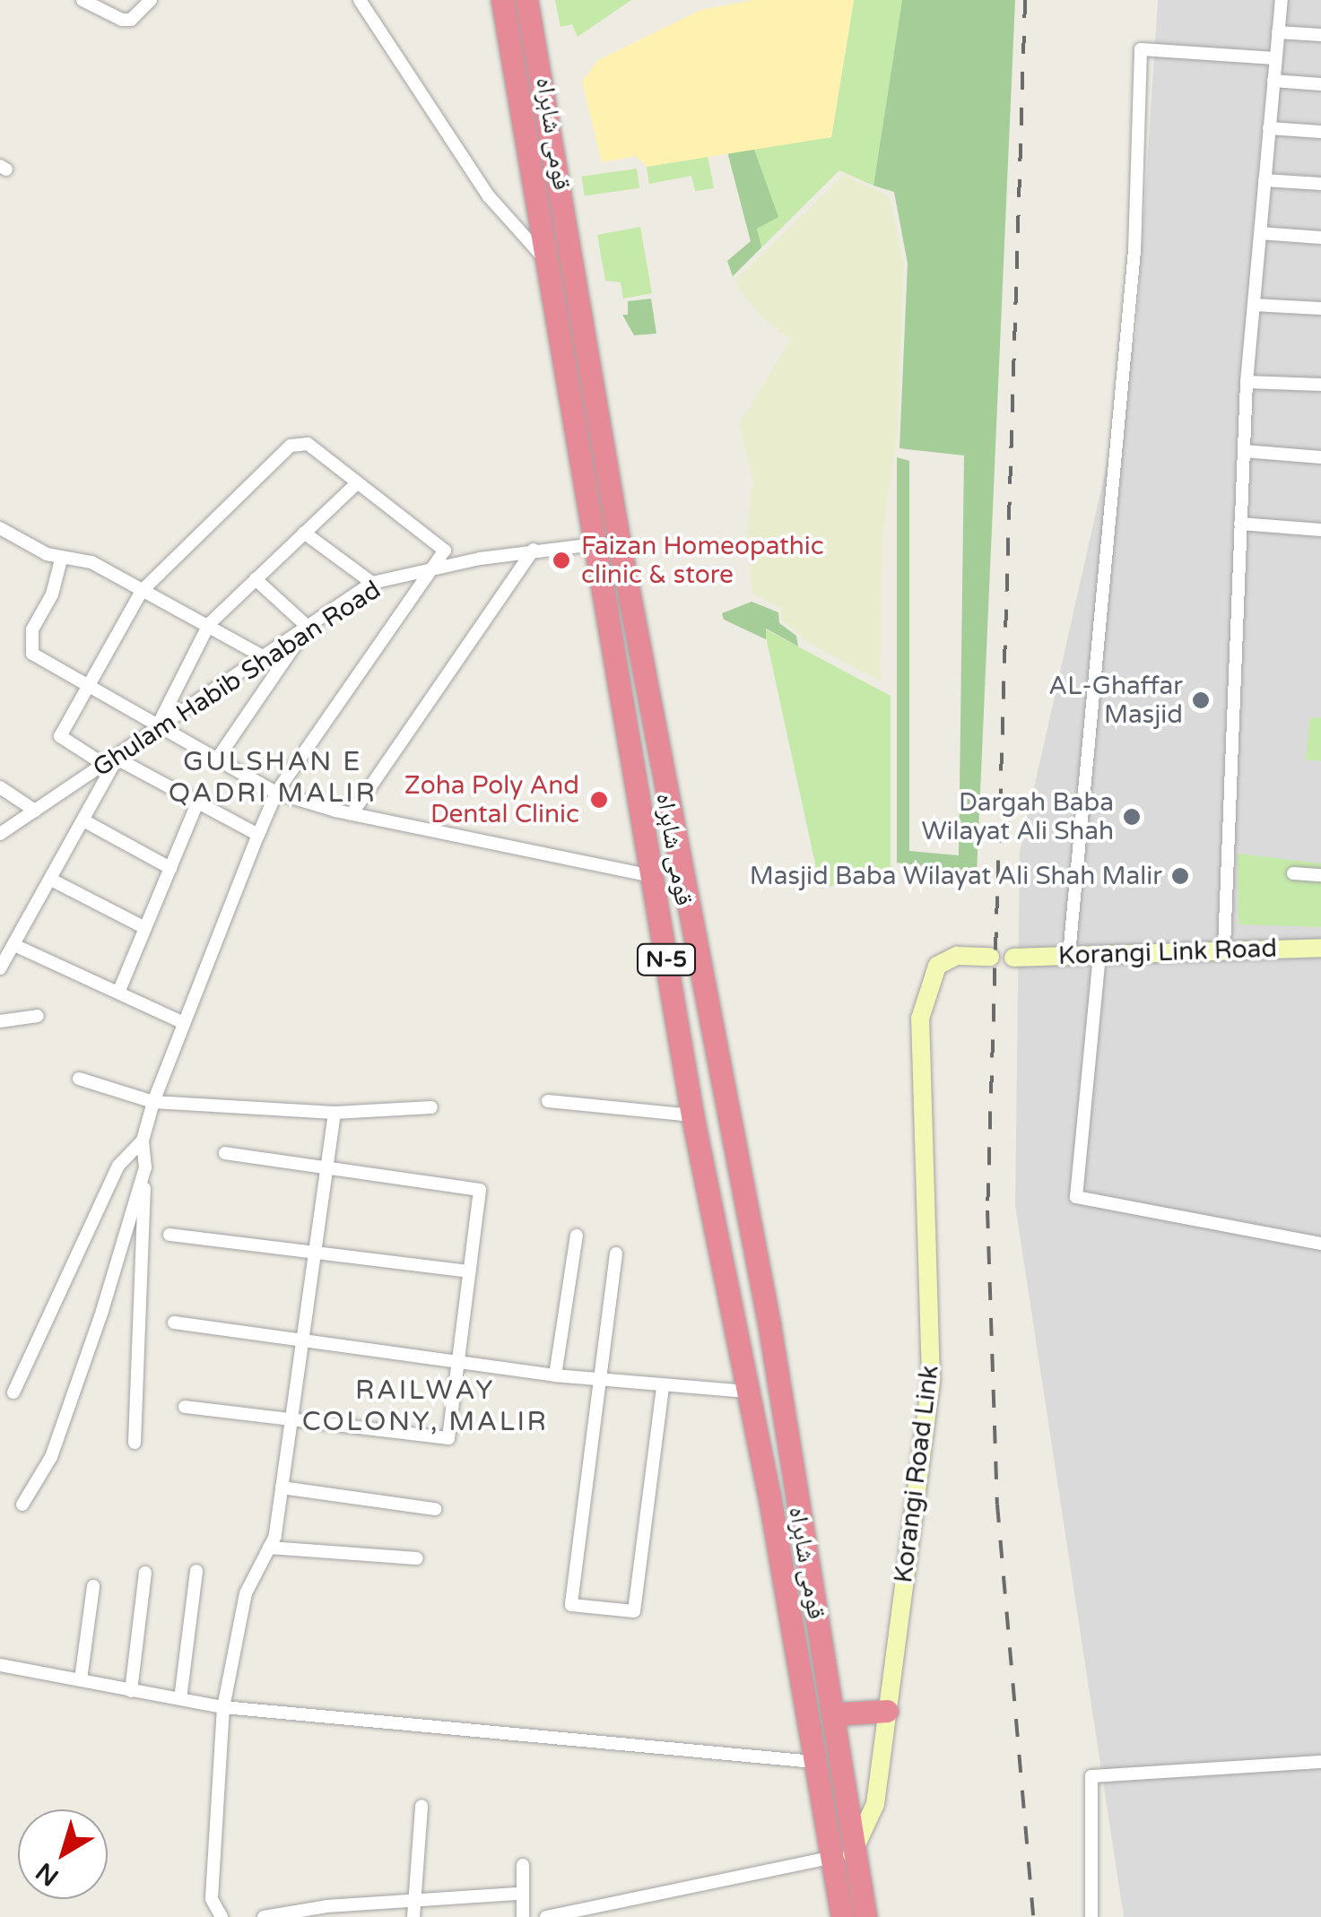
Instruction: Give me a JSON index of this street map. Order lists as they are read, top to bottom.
{
  "streets": {
    "highway": ["قومی شاہراہ", "N-5"],
    "main road": ["Korangi Link Road", "Korangi Road Link"],
    "street": ["Ghulam Habib Shaban Road"]
  },
  "crossings": [
    ["قومی شاہراہ", "Ghulam Habib Shaban Road"],
    ["قومی شاہراہ", "Korangi Road Link"]
  ],
  "districts": ["GULSHAN E QADRI MALIR", "RAILWAY COLONY, MALIR"],
  "places": [
    "Faizan Homeopathic clinic & store",
    "AL-Ghaffar Masjid",
    "Zoha Poly And Dental Clinic",
    "Dargah Baba Wilayat Ali Shah",
    "Masjid Baba Wilayat Ali Shah Malir"
  ],
  "north": "bottom left"
}
